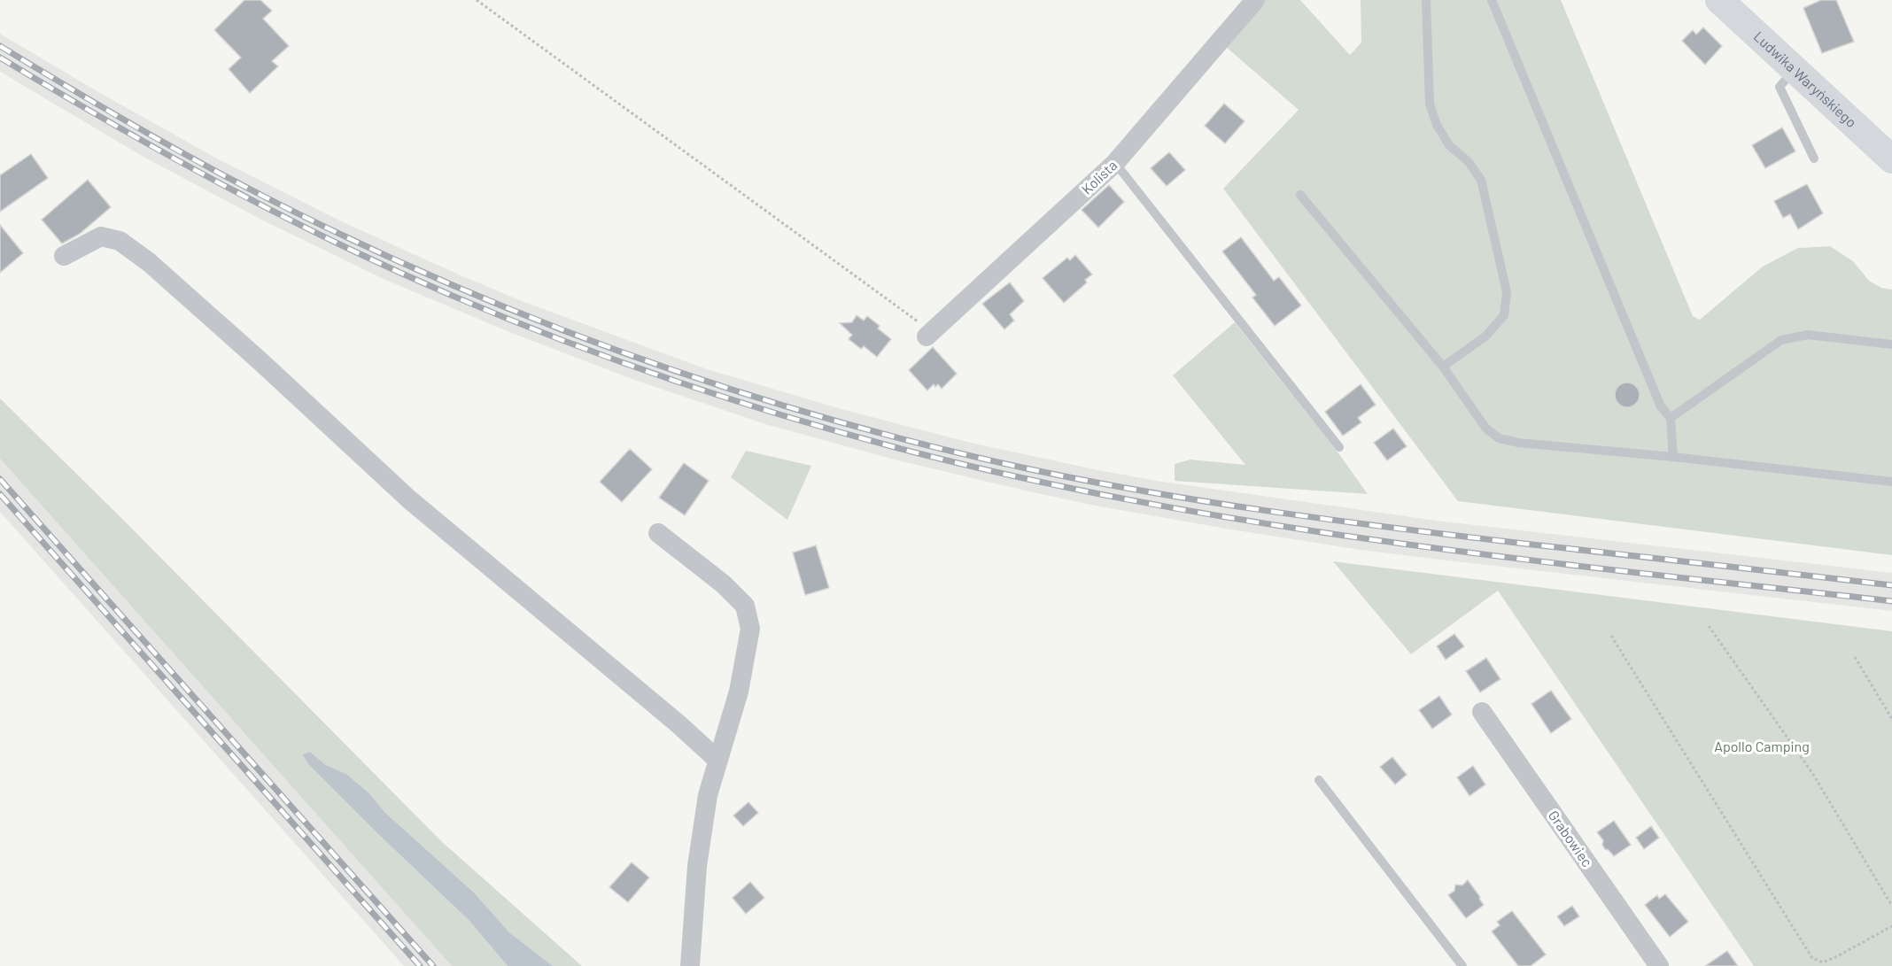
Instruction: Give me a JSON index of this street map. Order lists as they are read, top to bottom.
{
  "streets": {
    "street": ["Ludwika Waryńskiego", "Kolista", "Grabowiec"]
  },
  "parks": ["Apollo Camping"]
}
